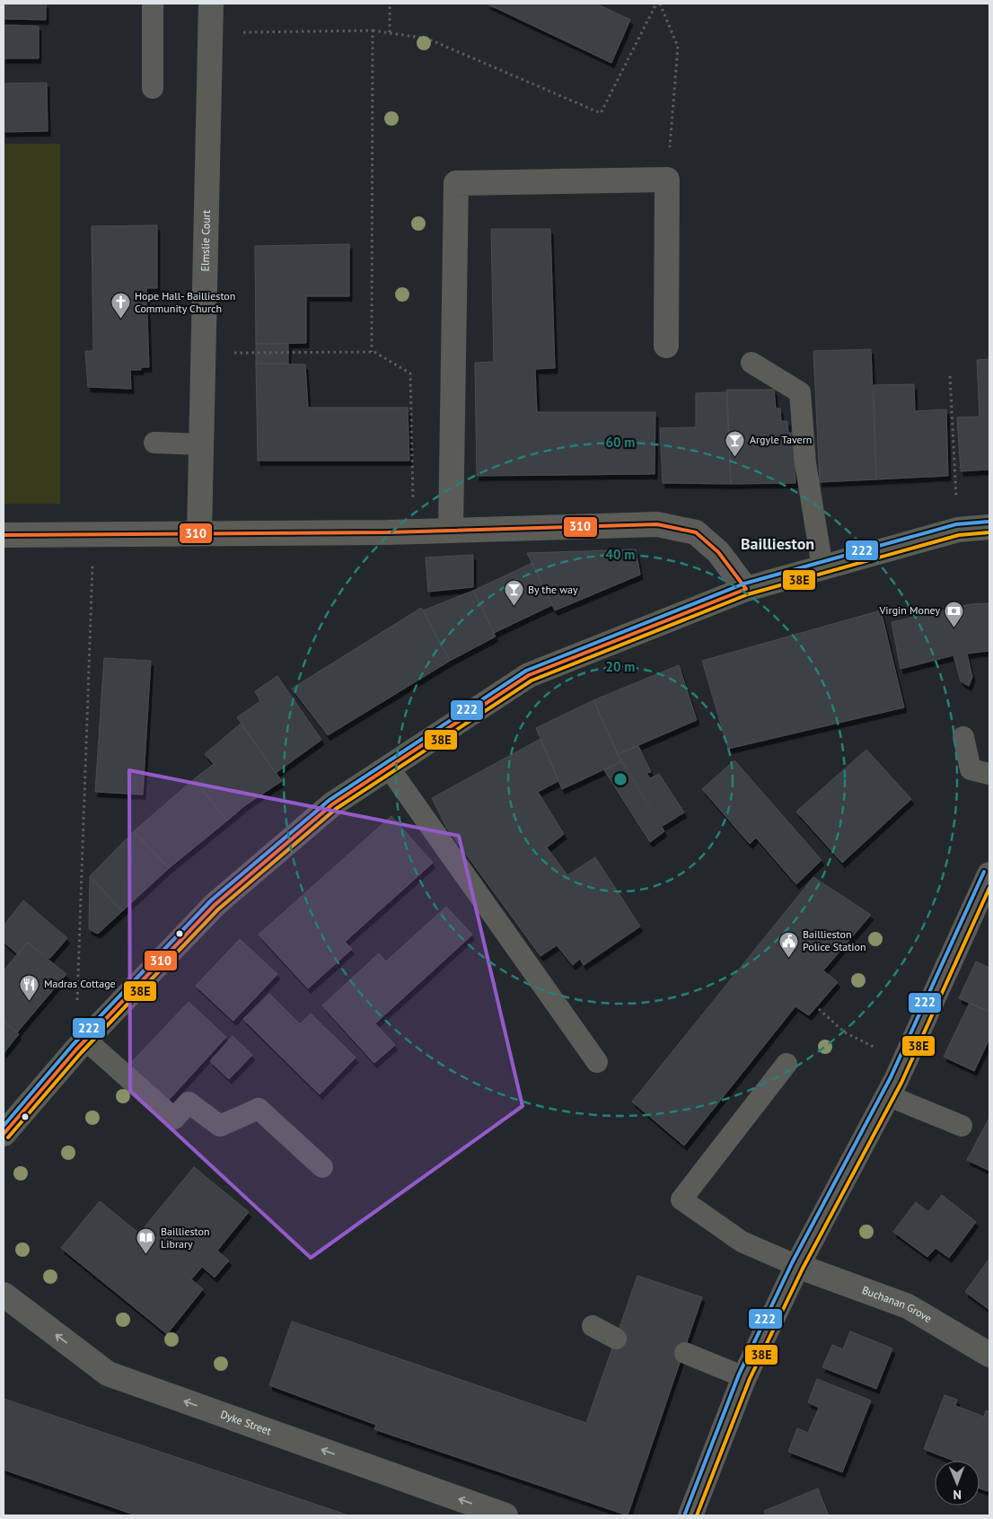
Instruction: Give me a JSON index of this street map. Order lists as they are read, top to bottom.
{
  "streets": {
    "street": ["Elmslie Court", "Buchanan Grove", "Dyke Street"]
  },
  "one_way": ["Dyke Street"],
  "districts": ["Baillieston"],
  "places": {
    "church": ["Hope Hall- Baillieston Community Church"],
    "bar": ["Argyle Tavern", "By the way"],
    "bank": ["Virgin Money"],
    "public building": ["Baillieston Police Station"],
    "restaurant": ["Madras Cottage"],
    "library": ["Baillieston Library"]
  },
  "lines": ["transit line 222", "transit line 310", "transit line 38E"],
  "north": "bottom",
  "rings": ["60 m", "40 m", "20 m"]
}
